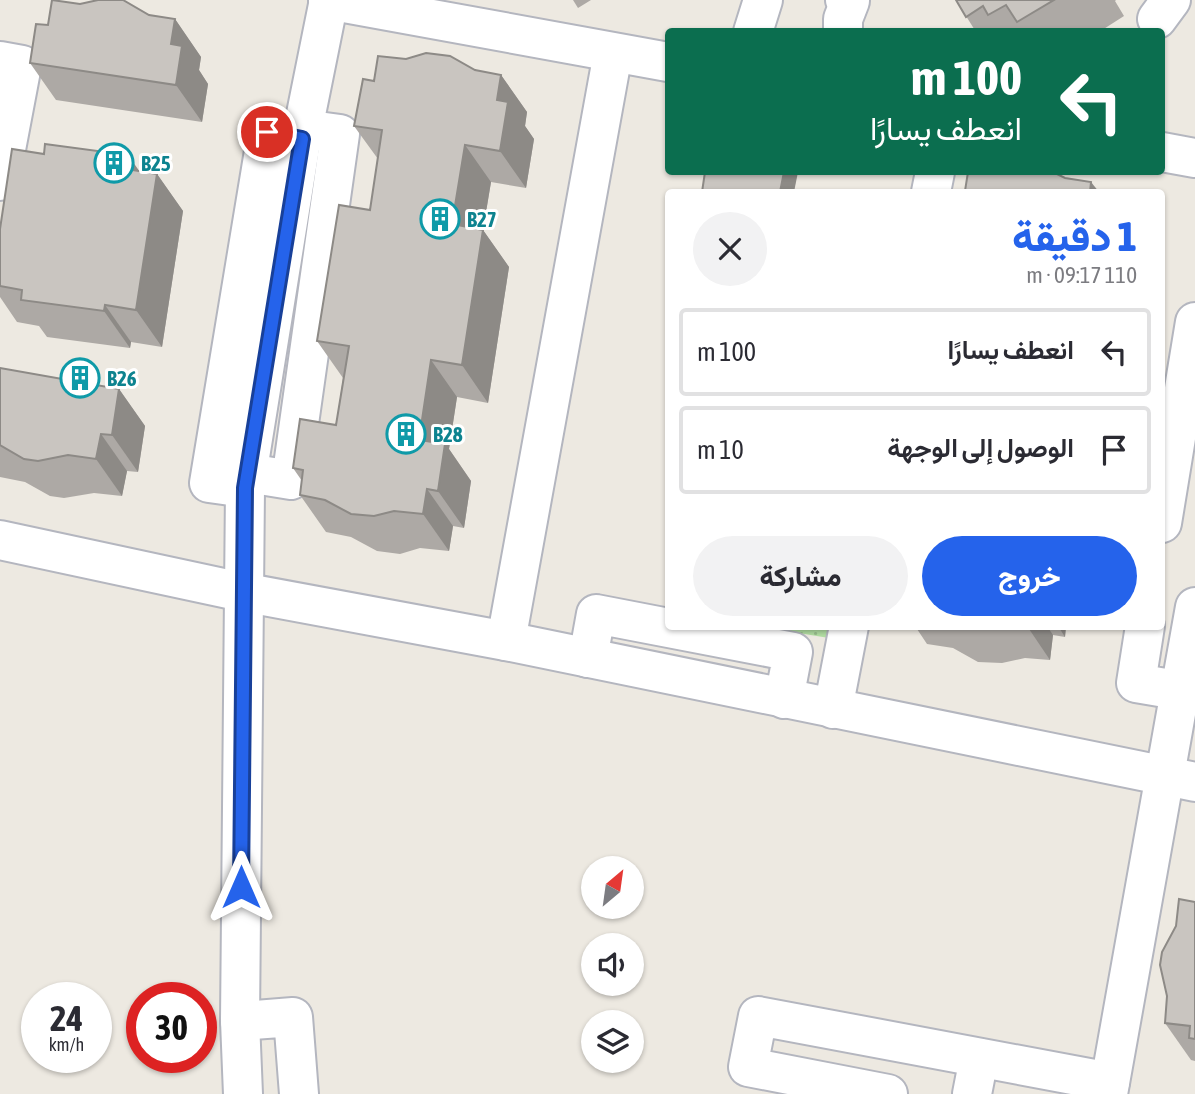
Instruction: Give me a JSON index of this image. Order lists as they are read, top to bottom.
{
  "places": {
    "building": [
      "B25",
      "B27",
      "B26",
      "B28"
    ]
  },
  "north": "top right",
  "page": {
    "turn": ["100 m", "انعطف يسارًا"],
    "heading": ["1 دقيقة", "110 m · 09:17"],
    "list": [
      {
        "name": "انعطف يسارًا",
        "value": "100 m"
      },
      {
        "name": "الوصول إلى الوجهة",
        "value": "10 m"
      }
    ],
    "buttons": ["خروج", "مشاركة"],
    "speed": "24 km/h",
    "limit": "30"
  }
}
